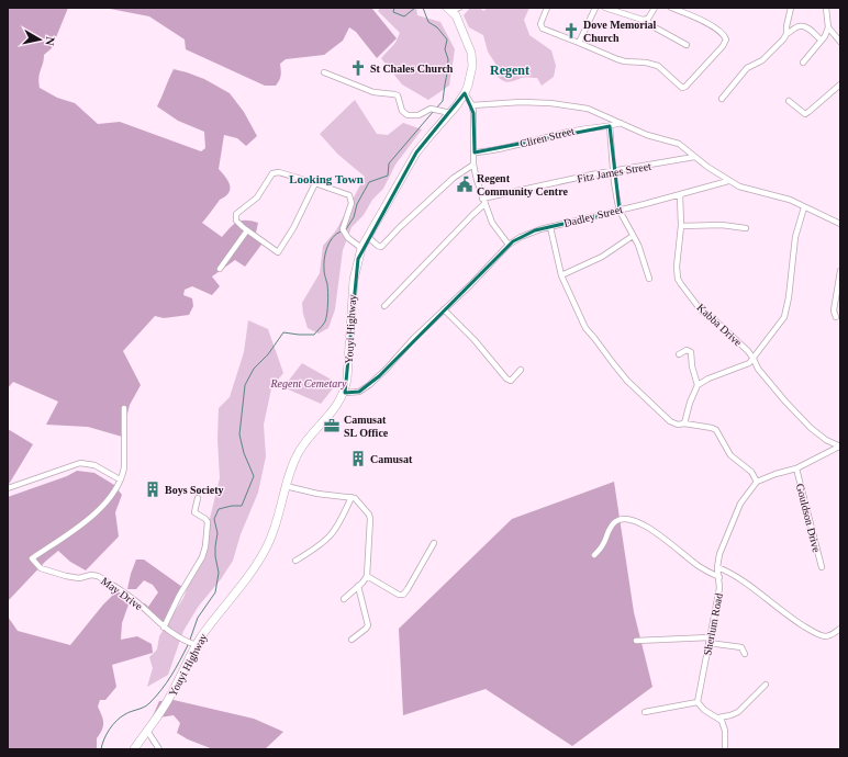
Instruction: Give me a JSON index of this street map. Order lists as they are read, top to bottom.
{
  "streets": {
    "main road": ["Youyi Highway"],
    "street": [
      "Cliren Street",
      "Fitz James Street",
      "Dadley Street",
      "Kabba Drive",
      "Gouldson Drive",
      "May Drive",
      "Sherlum Road"
    ]
  },
  "crossings": [
    ["Dadley Street", "Kabba Drive"],
    ["Dadley Street", "Youyi Highway"],
    ["Youyi Highway", "May Drive"]
  ],
  "districts": ["Regent", "Looking Town"],
  "parks": ["Regent Cemetary"],
  "places": {
    "church": ["Dove Memorial Church", "St Chales Church"],
    "public building": ["Regent Community Centre"],
    "office": ["Camusat SL Office"],
    "building": ["Camusat", "Boys Society"]
  },
  "north": "right"
}
